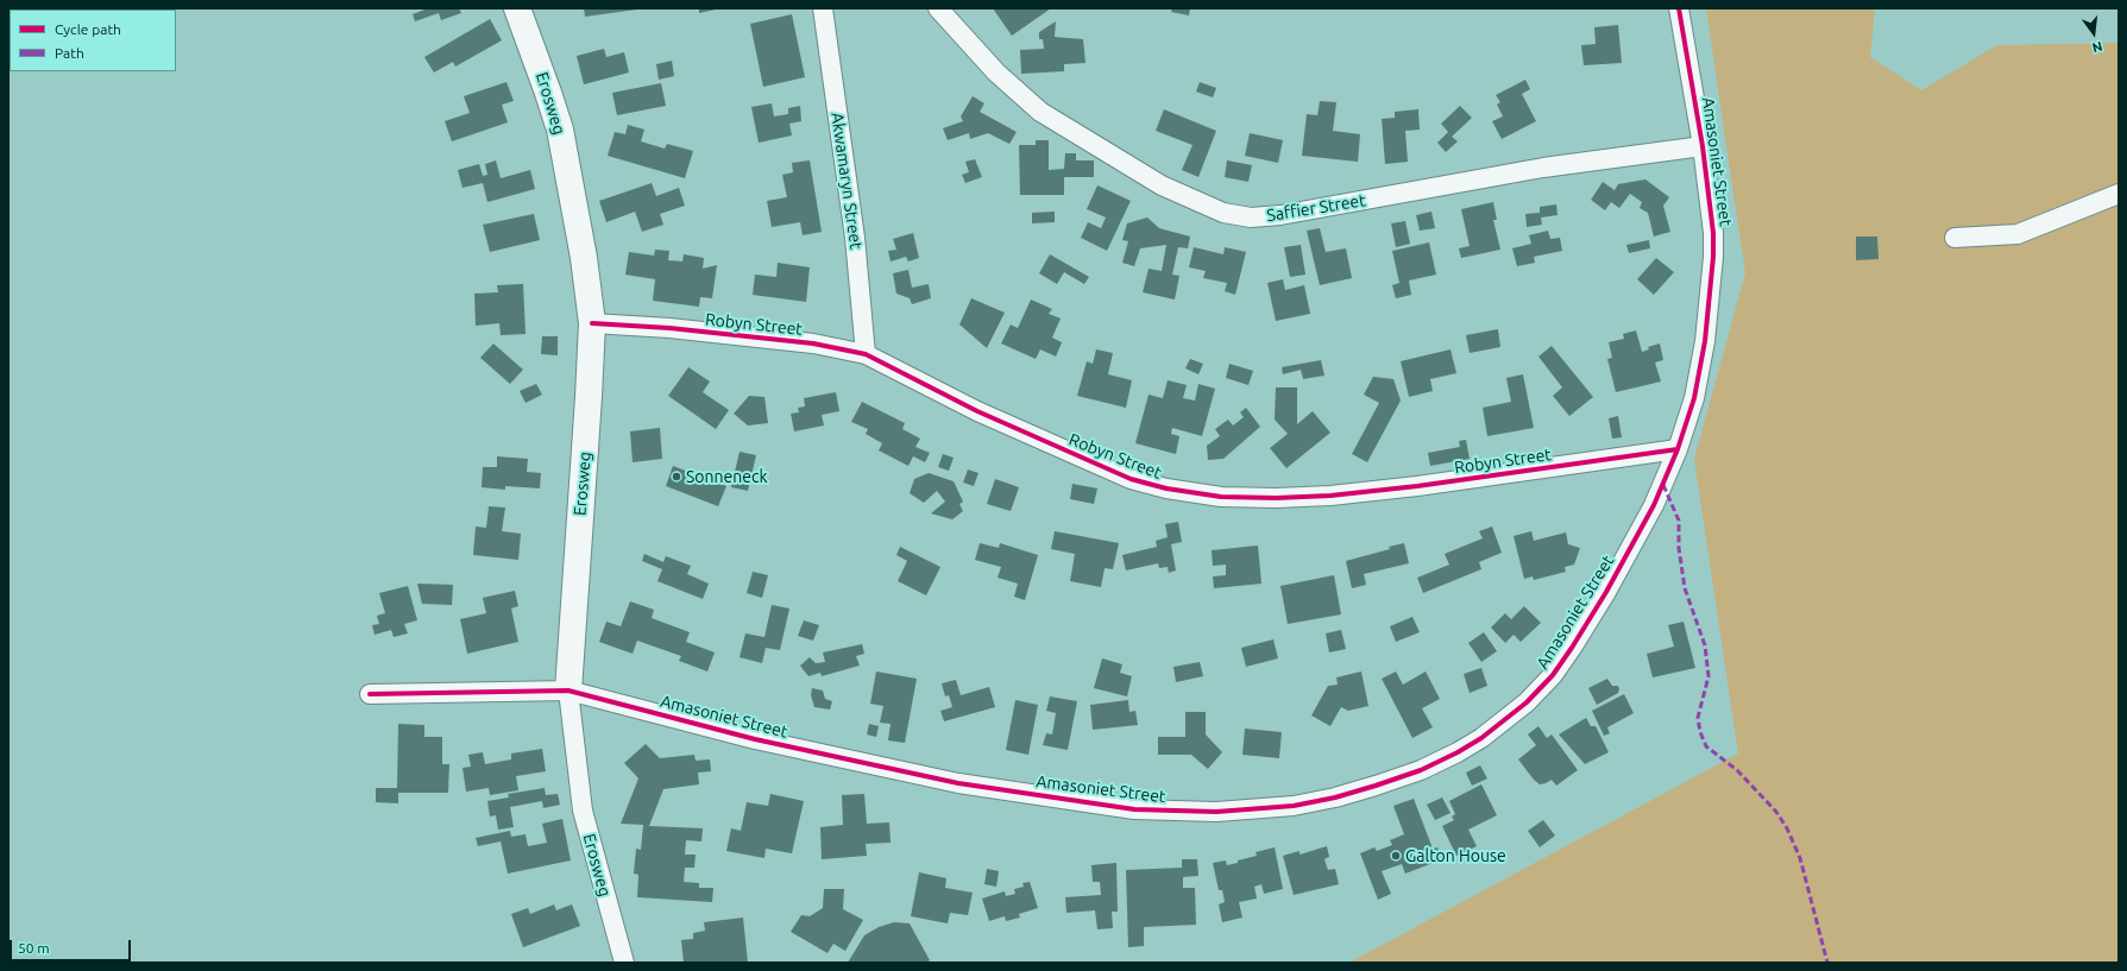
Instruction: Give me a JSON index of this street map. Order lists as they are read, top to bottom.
{
  "streets": {
    "street": [
      "Erosweg",
      "Amasoniet Street",
      "Akwamaryn Street",
      "Saffier Street",
      "Robyn Street"
    ]
  },
  "crossings": [
    ["Erosweg", "Amasoniet Street"],
    ["Erosweg", "Robyn Street"],
    ["Amasoniet Street", "Saffier Street"],
    ["Amasoniet Street", "Robyn Street"],
    ["Akwamaryn Street", "Robyn Street"]
  ],
  "places": ["Sonneneck", "Galton House"],
  "legend": ["Cycle path", "Path"],
  "scale_bar": "50 m",
  "north": "bottom"
}
